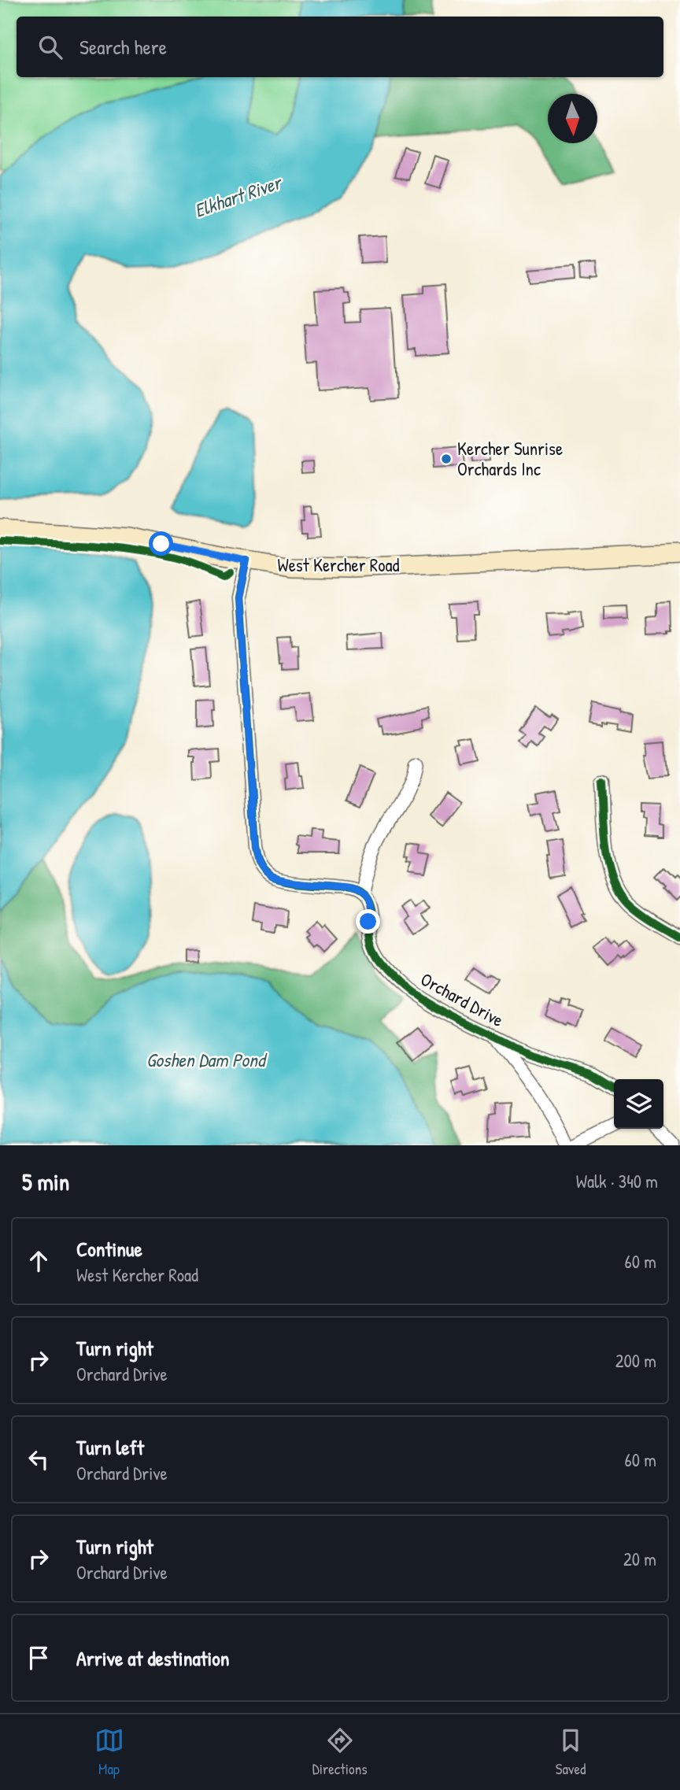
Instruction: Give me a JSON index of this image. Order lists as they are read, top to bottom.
{
  "streets": {
    "main road": ["West Kercher Road"],
    "street": ["Orchard Drive"]
  },
  "water": ["Elkhart River", "Goshen Dam Pond"],
  "places": ["Kercher Sunrise Orchards Inc"],
  "north": "bottom",
  "page": {
    "search": "Search here",
    "heading": ["5 min", "Walk · 340 m"],
    "list": [
      ["Continue", "West Kercher Road", "60 m"],
      ["Turn right", "Orchard Drive", "200 m"],
      ["Turn left", "Orchard Drive", "60 m"],
      ["Turn right", "Orchard Drive", "20 m"],
      "Arrive at destination"
    ],
    "nav": ["Map", "Directions", "Saved"]
  }
}
